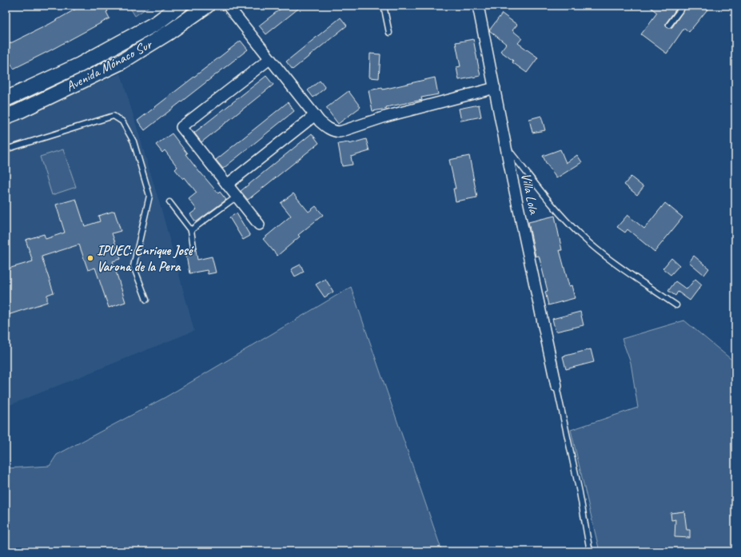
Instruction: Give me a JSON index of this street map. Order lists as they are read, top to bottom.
{
  "streets": {
    "main road": ["Avenida Mónaco Sur"],
    "street": ["Villa Lola"]
  },
  "places": ["IPUEC: Enrique José Varona de la Pera"]
}
